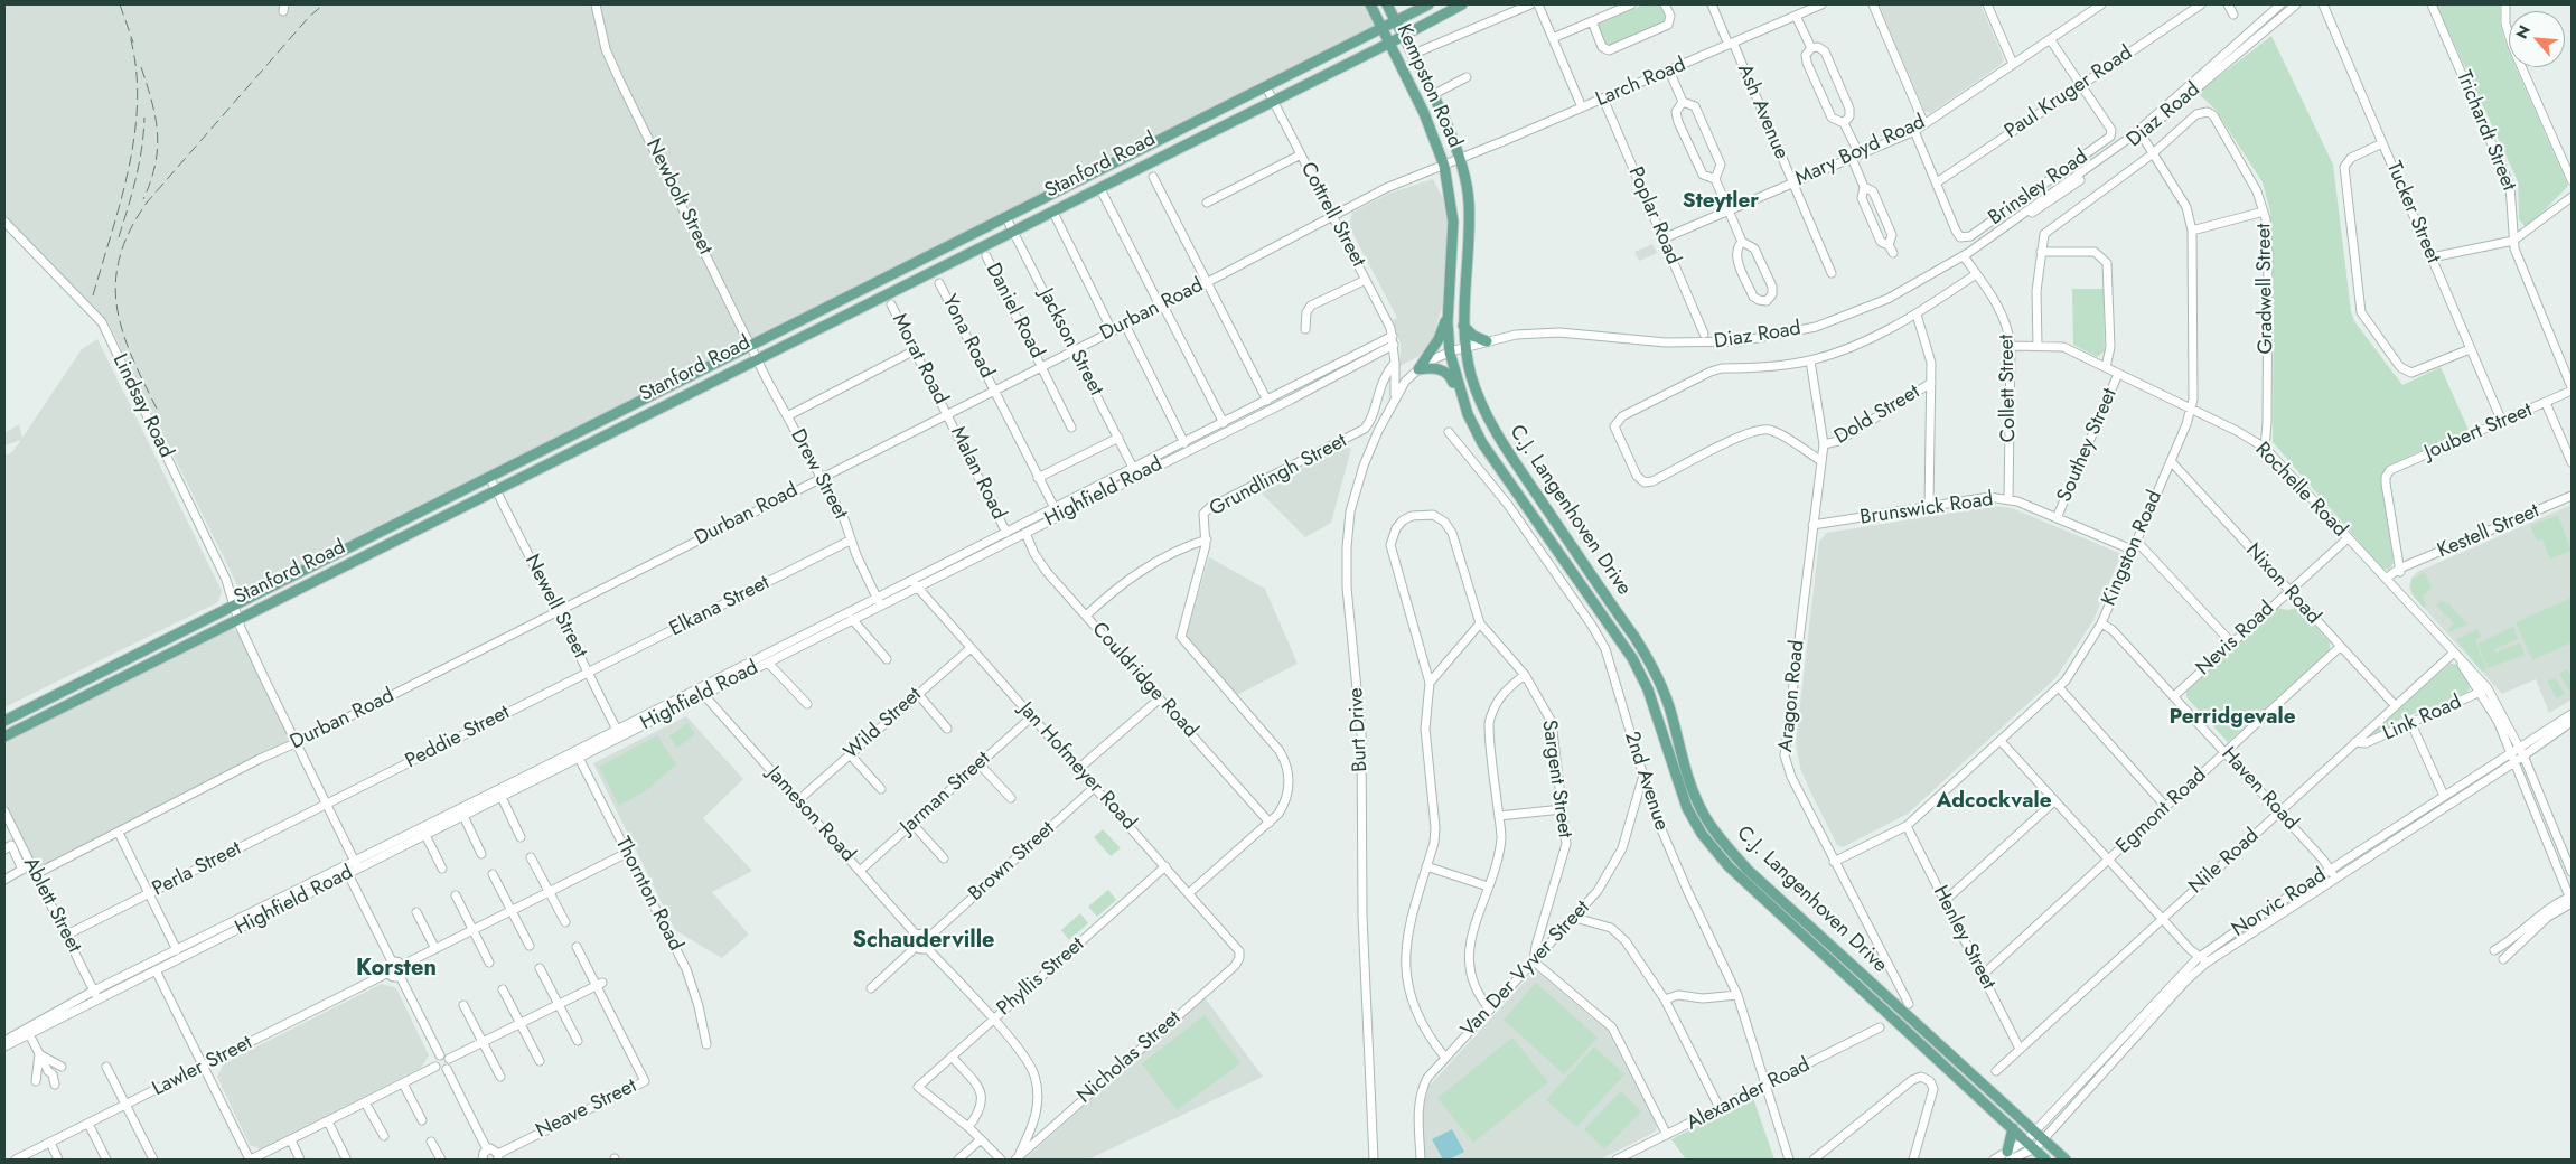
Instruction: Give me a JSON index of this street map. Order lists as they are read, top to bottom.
{
  "streets": {
    "main road": ["Kempston Road", "Stanford Road", "C.J. Langenhoven Drive"],
    "street": [
      "Larch Road",
      "Paul Kruger Road",
      "Ash Avenue",
      "Diaz Road",
      "Trichardt Street",
      "Mary Boyd Road",
      "Brinsley Road",
      "Newbolt Street",
      "Tucker Street",
      "Cottrell Street",
      "Poplar Road",
      "Gradwell Street",
      "Durban Road",
      "Daniel Road",
      "Yona Road",
      "Jackson Street",
      "Morat Road",
      "Collett Street",
      "Lindsay Road",
      "Dold Street",
      "Joubert Street",
      "Southey Street",
      "Malan Road",
      "Drew Street",
      "Grundlingh Street",
      "Rochelle Road",
      "Highfield Road",
      "Brunswick Road",
      "Kestell Street",
      "Kingston Road",
      "Nixon Road",
      "Newell Street",
      "Elkana Street",
      "Nevis Road",
      "Couldridge Road",
      "Aragon Road",
      "Link Road",
      "Wild Street",
      "Burt Drive",
      "Peddie Street",
      "Jan Hofmeyer Road",
      "Sargent Street",
      "2nd Avenue",
      "Haven Road",
      "Jarman Street",
      "Egmont Road",
      "Jameson Road",
      "Brown Street",
      "Nile Road",
      "Perla Street",
      "Thornton Road",
      "Norvic Road",
      "Ablett Street",
      "Henley Street",
      "Van Der Vyver Street",
      "Phyllis Street",
      "Nicholas Street",
      "Lawler Street",
      "Alexander Road",
      "Neave Street"
    ]
  },
  "crossings": [
    ["Larch Road", "Kempston Road"],
    ["Larch Road", "Ash Avenue"],
    ["Larch Road", "Poplar Road"],
    ["Larch Road", "Durban Road"],
    ["Kempston Road", "Diaz Road"],
    ["Kempston Road", "Stanford Road"],
    ["Kempston Road", "Durban Road"],
    ["Kempston Road", "C.J. Langenhoven Drive"],
    ["Kempston Road", "Burt Drive"],
    ["Paul Kruger Road", "Brinsley Road"],
    ["Ash Avenue", "Mary Boyd Road"],
    ["Diaz Road", "Gradwell Street"],
    ["Diaz Road", "Collett Street"],
    ["Diaz Road", "C.J. Langenhoven Drive"],
    ["Diaz Road", "Kingston Road"],
    ["Diaz Road", "Aragon Road"],
    ["Diaz Road", "Burt Drive"],
    ["Mary Boyd Road", "Poplar Road"],
    ["Stanford Road", "Newbolt Street"],
    ["Stanford Road", "Cottrell Street"],
    ["Stanford Road", "Jackson Street"],
    ["Stanford Road", "Lindsay Road"],
    ["Stanford Road", "Drew Street"],
    ["Stanford Road", "Newell Street"],
    ["Newbolt Street", "Drew Street"],
    ["Tucker Street", "Joubert Street"],
    ["Cottrell Street", "Durban Road"],
    ["Cottrell Street", "Highfield Road"],
    ["Gradwell Street", "Rochelle Road"],
    ["Durban Road", "Daniel Road"],
    ["Durban Road", "Yona Road"],
    ["Durban Road", "Jackson Street"],
    ["Durban Road", "Morat Road"],
    ["Durban Road", "Lindsay Road"],
    ["Durban Road", "Malan Road"],
    ["Durban Road", "Drew Street"],
    ["Durban Road", "Newell Street"],
    ["Durban Road", "Ablett Street"],
    ["Yona Road", "Highfield Road"],
    ["Jackson Street", "Highfield Road"],
    ["Morat Road", "Malan Road"],
    ["Collett Street", "Rochelle Road"],
    ["Collett Street", "Brunswick Road"],
    ["Lindsay Road", "Highfield Road"],
    ["Lindsay Road", "Peddie Street"],
    ["Lindsay Road", "Perla Street"],
    ["Dold Street", "Aragon Road"],
    ["Joubert Street", "Kestell Street"],
    ["Southey Street", "Rochelle Road"],
    ["Southey Street", "Brunswick Road"],
    ["Malan Road", "Highfield Road"],
    ["Drew Street", "Highfield Road"],
    ["Drew Street", "Elkana Street"],
    ["Grundlingh Street", "Couldridge Road"],
    ["Rochelle Road", "Kestell Street"],
    ["Rochelle Road", "Kingston Road"],
    ["Rochelle Road", "Nevis Road"],
    ["Rochelle Road", "Link Road"],
    ["Rochelle Road", "Nile Road"],
    ["Rochelle Road", "Norvic Road"],
    ["Highfield Road", "Newell Street"],
    ["Highfield Road", "Couldridge Road"],
    ["Highfield Road", "Jan Hofmeyer Road"],
    ["Highfield Road", "Jameson Road"],
    ["Highfield Road", "Thornton Road"],
    ["Highfield Road", "Ablett Street"],
    ["Brunswick Road", "Kingston Road"],
    ["Brunswick Road", "Aragon Road"],
    ["C.J. Langenhoven Drive", "Burt Drive"],
    ["C.J. Langenhoven Drive", "Norvic Road"],
    ["Kingston Road", "Nixon Road"],
    ["Kingston Road", "Aragon Road"],
    ["Kingston Road", "Haven Road"],
    ["Kingston Road", "Henley Street"],
    ["Nixon Road", "Nevis Road"],
    ["Nixon Road", "Egmont Road"],
    ["Nixon Road", "Nile Road"],
    ["Newell Street", "Elkana Street"],
    ["Newell Street", "Peddie Street"],
    ["Elkana Street", "Peddie Street"],
    ["Nevis Road", "Haven Road"],
    ["Link Road", "Nile Road"],
    ["Wild Street", "Jan Hofmeyer Road"],
    ["Wild Street", "Jameson Road"],
    ["Peddie Street", "Perla Street"],
    ["Jan Hofmeyer Road", "Jarman Street"],
    ["Jan Hofmeyer Road", "Brown Street"],
    ["Jan Hofmeyer Road", "Phyllis Street"],
    ["Jan Hofmeyer Road", "Nicholas Street"],
    ["Sargent Street", "Van Der Vyver Street"],
    ["2nd Avenue", "Van Der Vyver Street"],
    ["2nd Avenue", "Alexander Road"],
    ["Haven Road", "Egmont Road"],
    ["Haven Road", "Nile Road"],
    ["Haven Road", "Norvic Road"],
    ["Jarman Street", "Jameson Road"],
    ["Egmont Road", "Henley Street"],
    ["Jameson Road", "Brown Street"],
    ["Nile Road", "Henley Street"],
    ["Perla Street", "Ablett Street"]
  ],
  "districts": [
    "Steytler",
    "Perridgevale",
    "Adcockvale",
    "Schauderville",
    "Korsten"
  ],
  "north": "top left"
}
